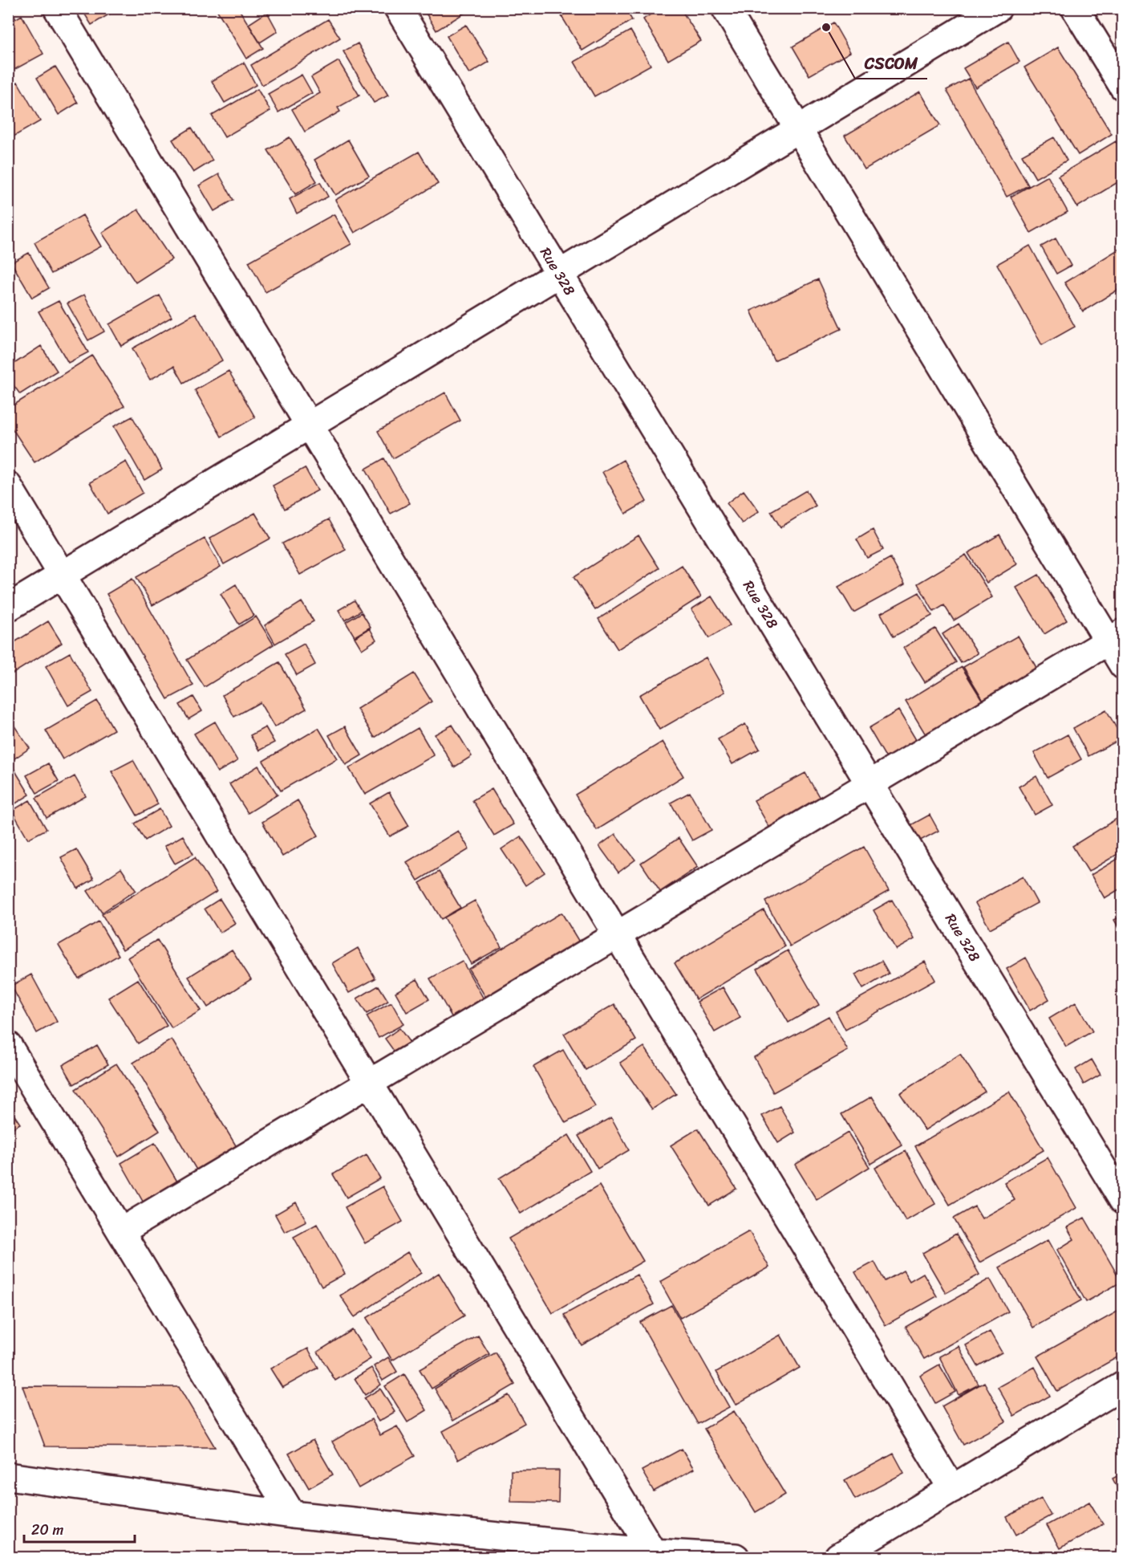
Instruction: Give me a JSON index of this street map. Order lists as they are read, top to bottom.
{
  "streets": {
    "street": ["Rue 328"]
  },
  "places": ["CSCOM"],
  "scale_bar": "20 m"
}
